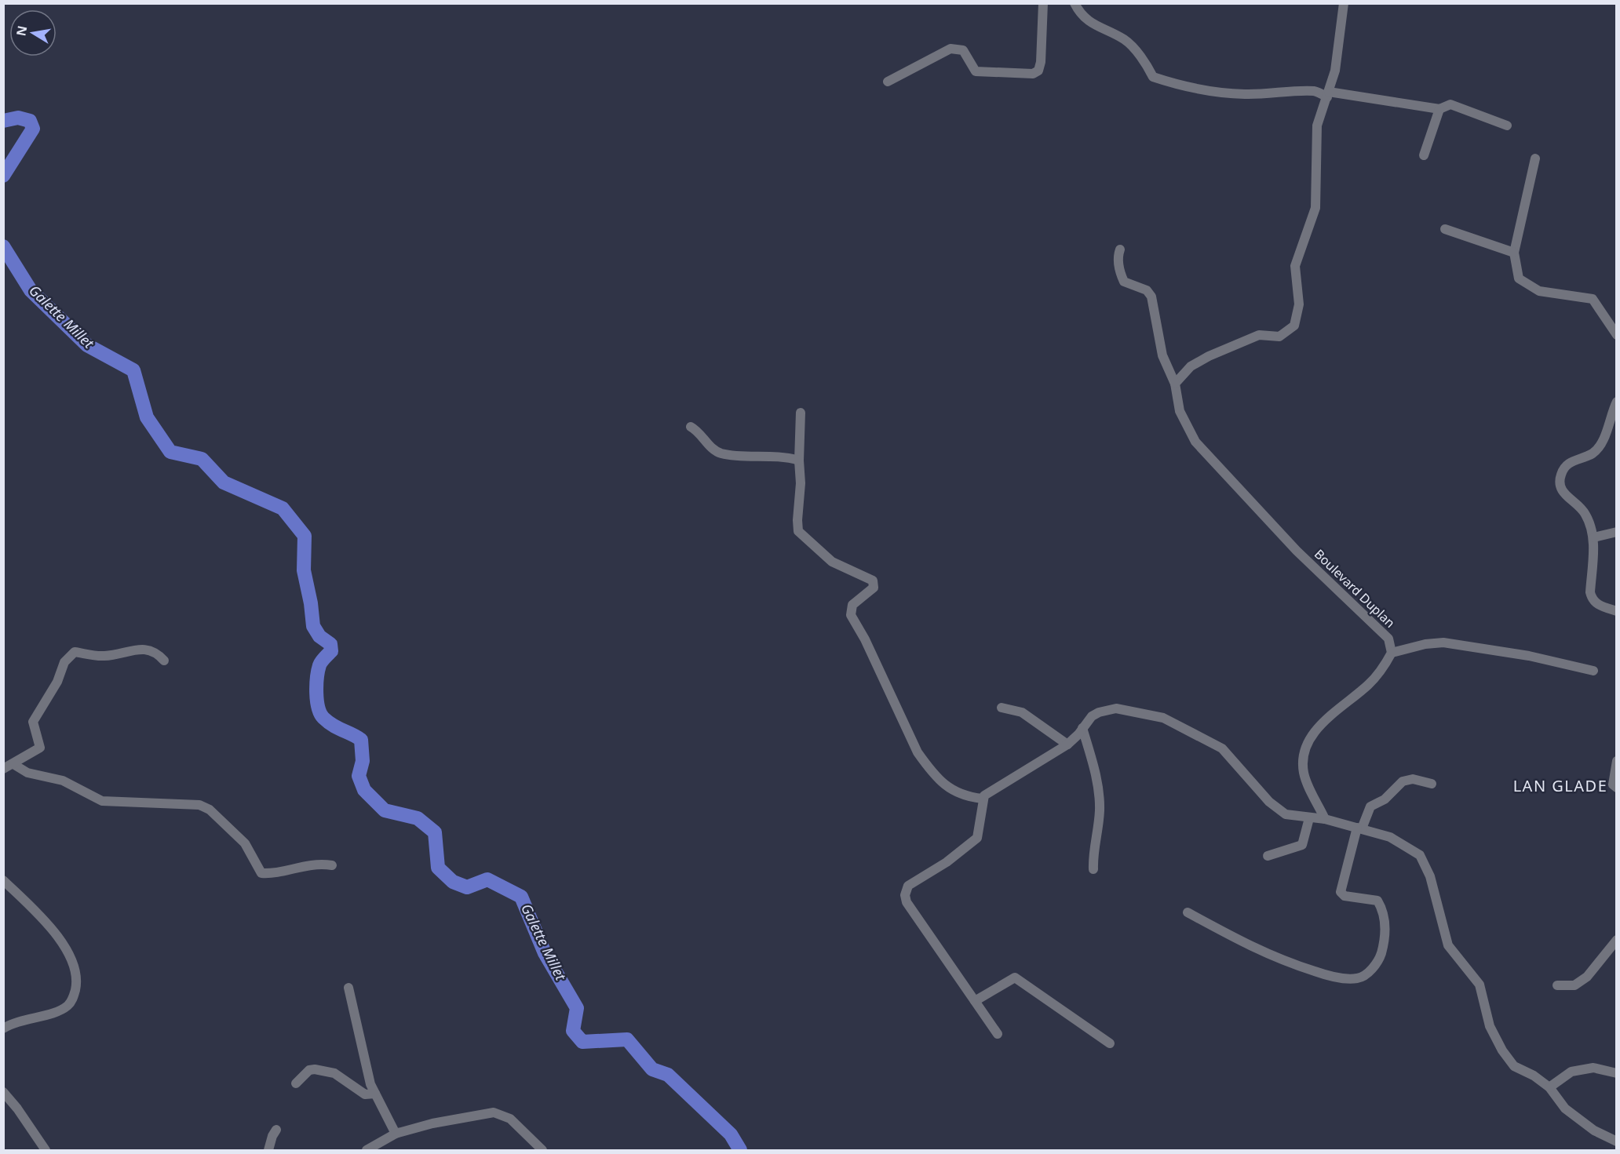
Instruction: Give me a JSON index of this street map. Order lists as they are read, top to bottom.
{
  "streets": {
    "street": ["Boulevard Duplan"]
  },
  "districts": ["LAN GLADE"],
  "water": ["Galette Millet"],
  "north": "left"
}
